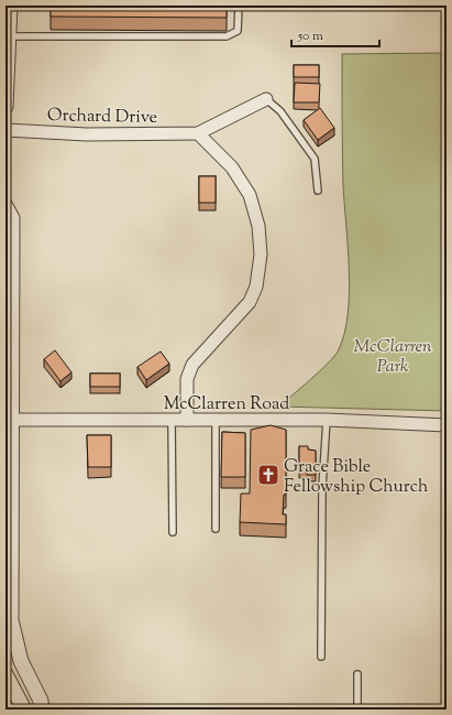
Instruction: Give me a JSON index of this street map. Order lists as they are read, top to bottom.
{
  "streets": {
    "street": ["Orchard Drive", "McClarren Road"]
  },
  "parks": ["McClarren Park"],
  "places": {
    "church": ["Grace Bible Fellowship Church"]
  },
  "scale_bar": "50 m"
}
